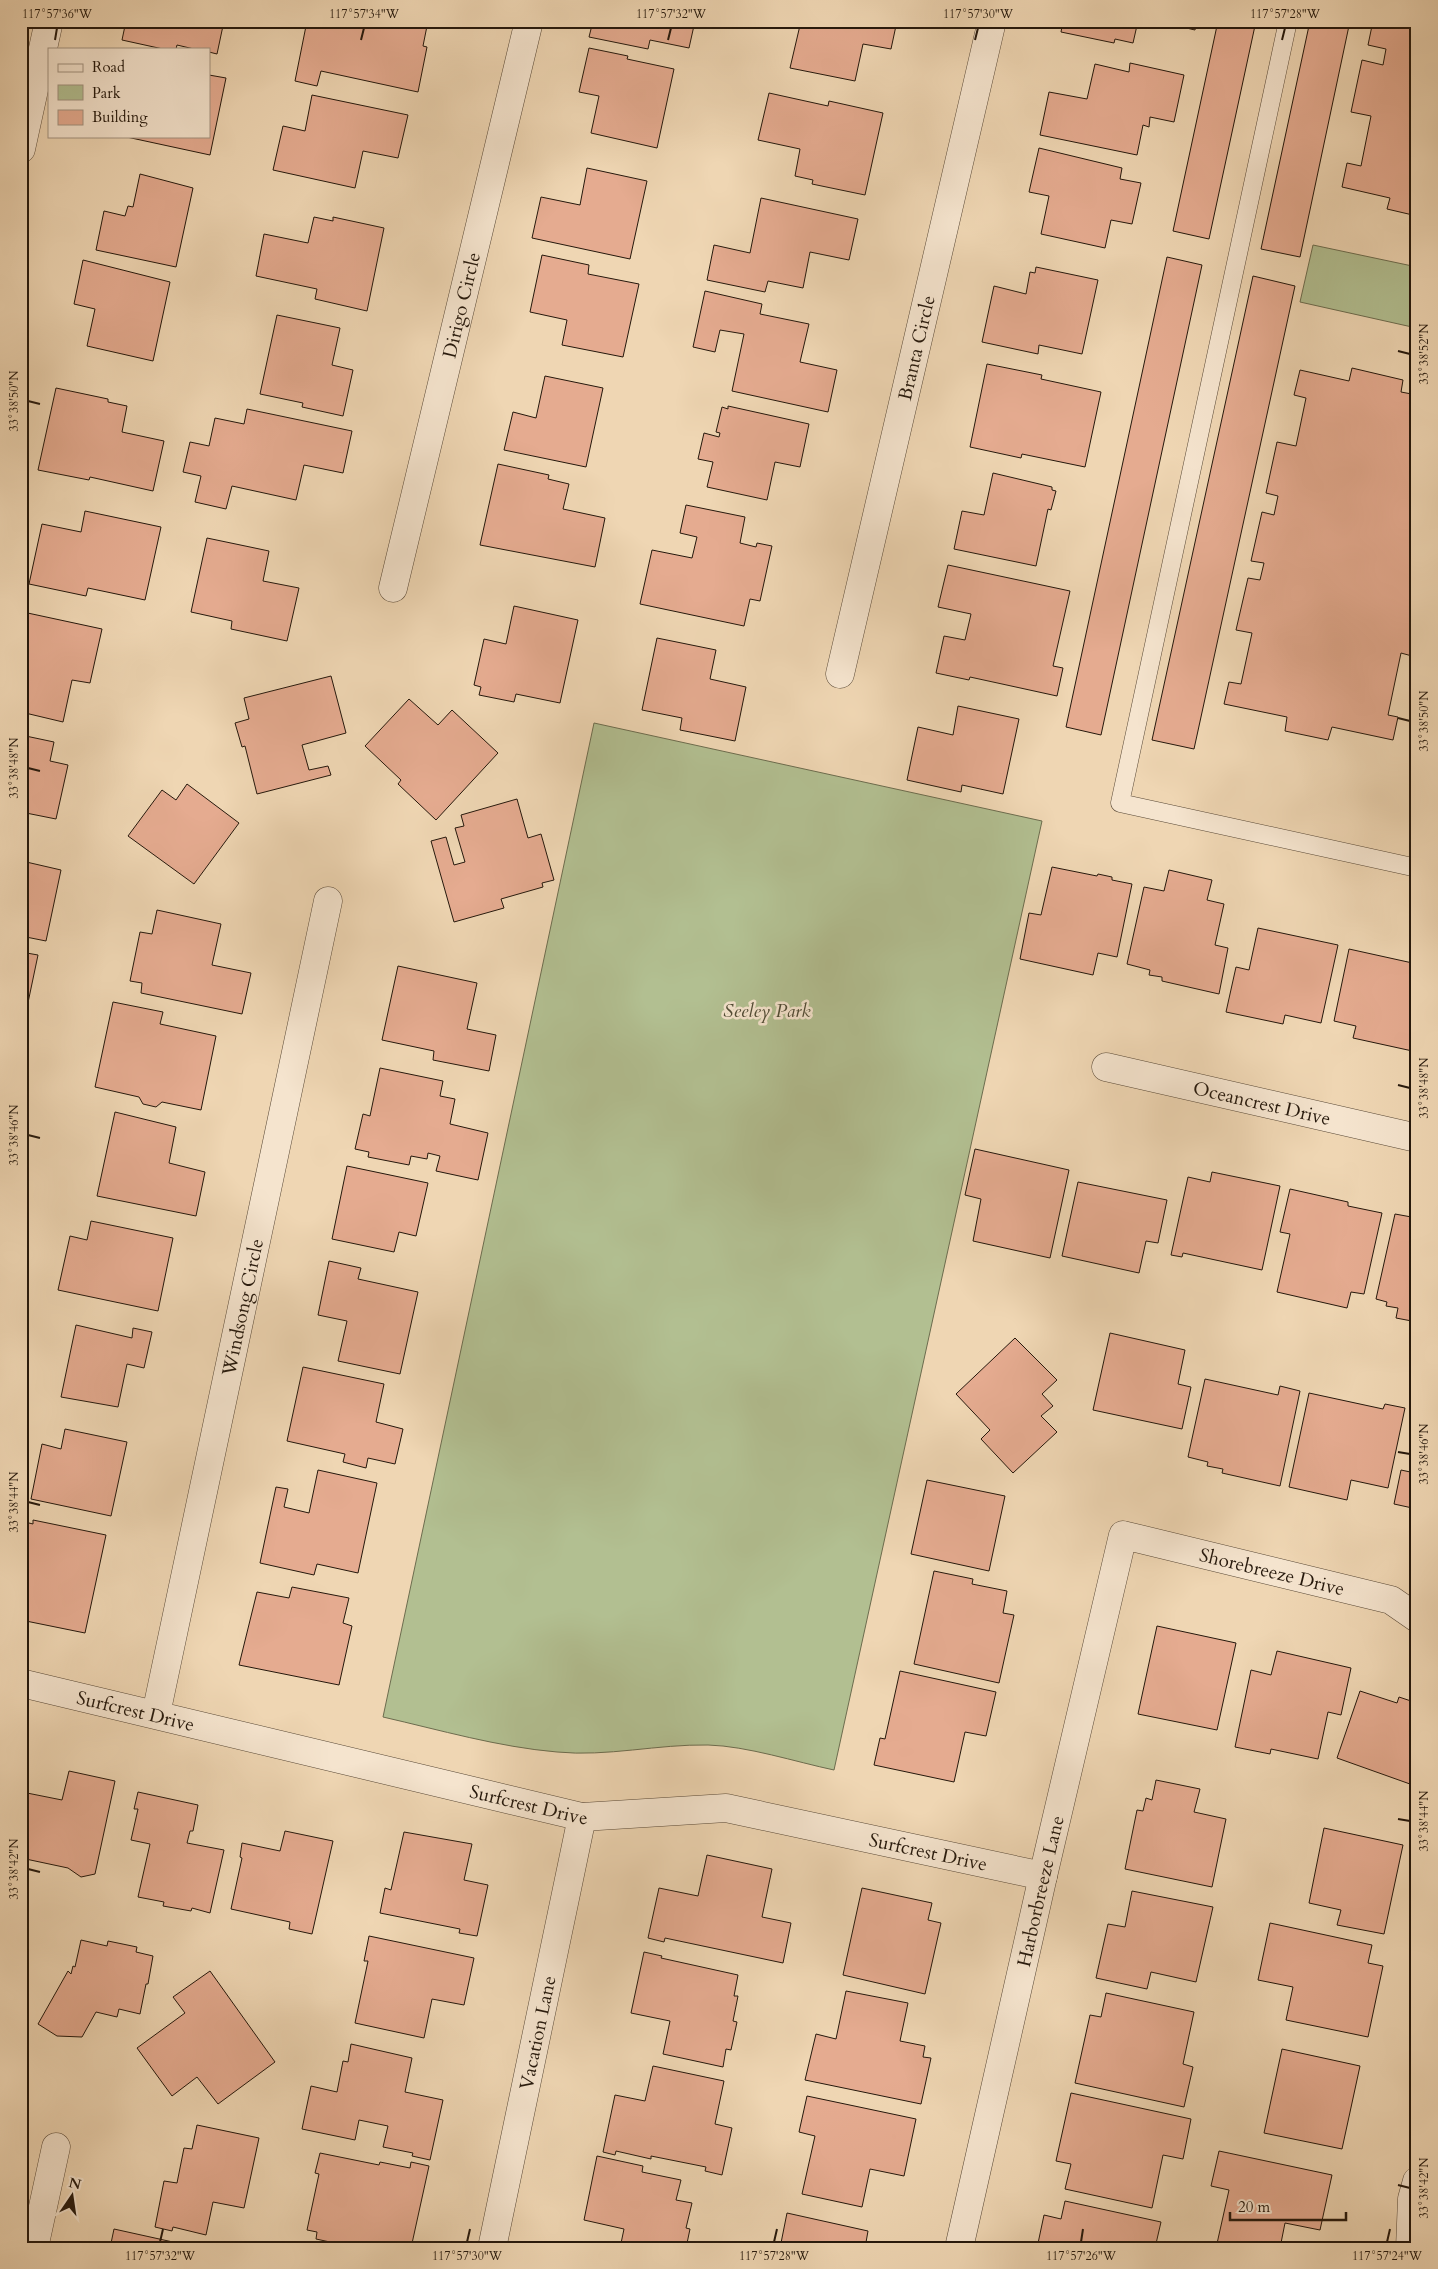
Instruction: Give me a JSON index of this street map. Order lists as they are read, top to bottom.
{
  "streets": {
    "street": [
      "Dirigo Circle",
      "Branta Circle",
      "Oceancrest Drive",
      "Windsong Circle",
      "Shorebreeze Drive",
      "Surfcrest Drive",
      "Harborbreeze Lane",
      "Vacation Lane"
    ]
  },
  "crossings": [
    ["Windsong Circle", "Surfcrest Drive"],
    ["Shorebreeze Drive", "Harborbreeze Lane"],
    ["Surfcrest Drive", "Harborbreeze Lane"],
    ["Surfcrest Drive", "Vacation Lane"]
  ],
  "parks": ["Seeley Park"],
  "legend": ["Road", "Park", "Building"],
  "scale_bar": "20 m",
  "north": "top",
  "coordinates": [
    "117°57'36\"W",
    "117°57'34\"W",
    "117°57'32\"W",
    "117°57'30\"W",
    "117°57'28\"W",
    "33°38'52\"N",
    "33°38'50\"N",
    "33°38'48\"N",
    "33°38'46\"N",
    "33°38'44\"N",
    "33°38'42\"N",
    "117°57'26\"W",
    "117°57'24\"W"
  ]
}
